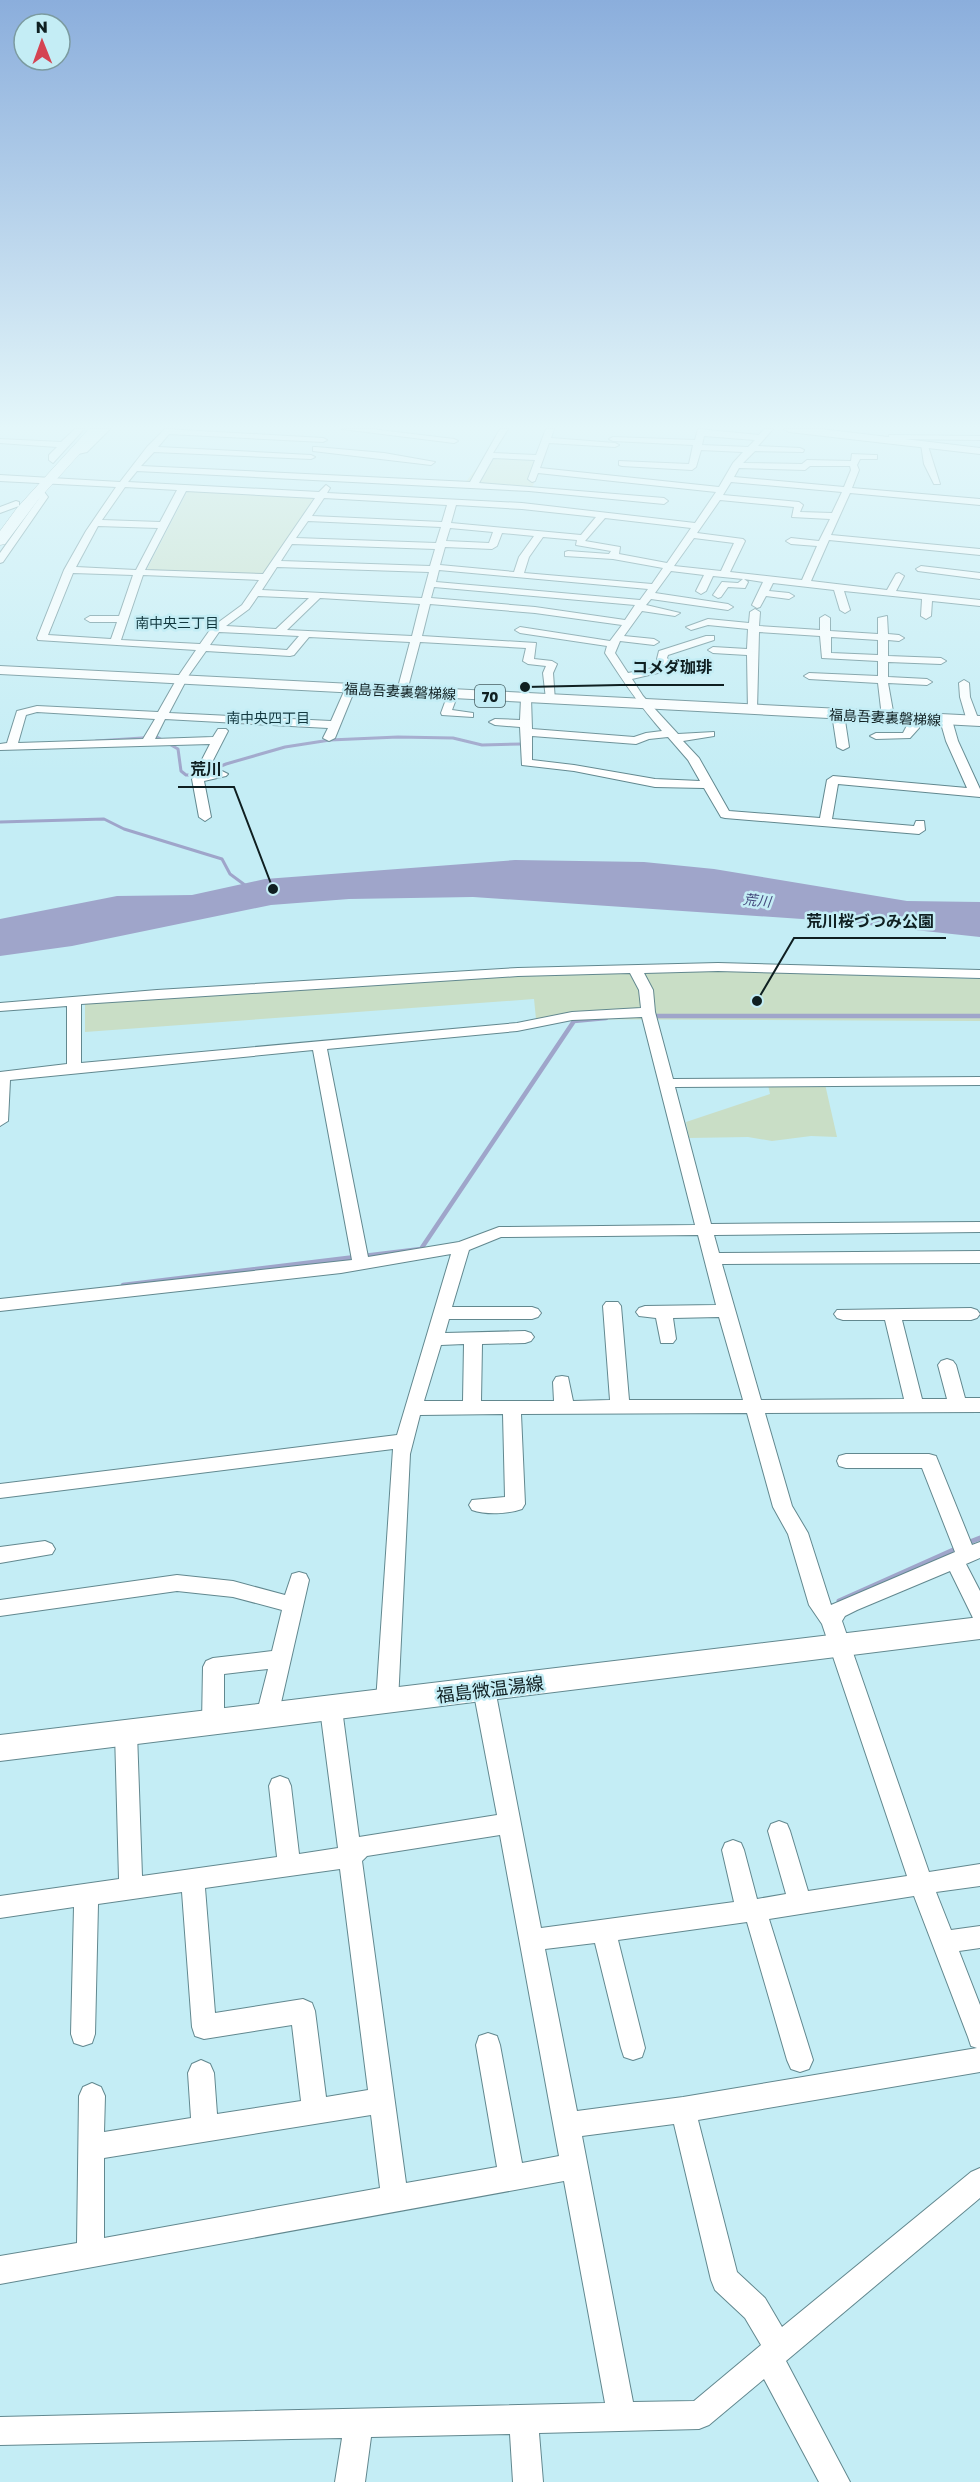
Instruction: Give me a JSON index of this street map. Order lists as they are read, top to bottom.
{
  "streets": {
    "main road": ["福島吾妻裏磐梯線", "70", "福島微温湯線"]
  },
  "districts": ["南中央三丁目", "南中央四丁目"],
  "water": ["荒川"],
  "places": ["コメダ珈琲", "荒川", "荒川桜づつみ公園"],
  "north": "top"
}
